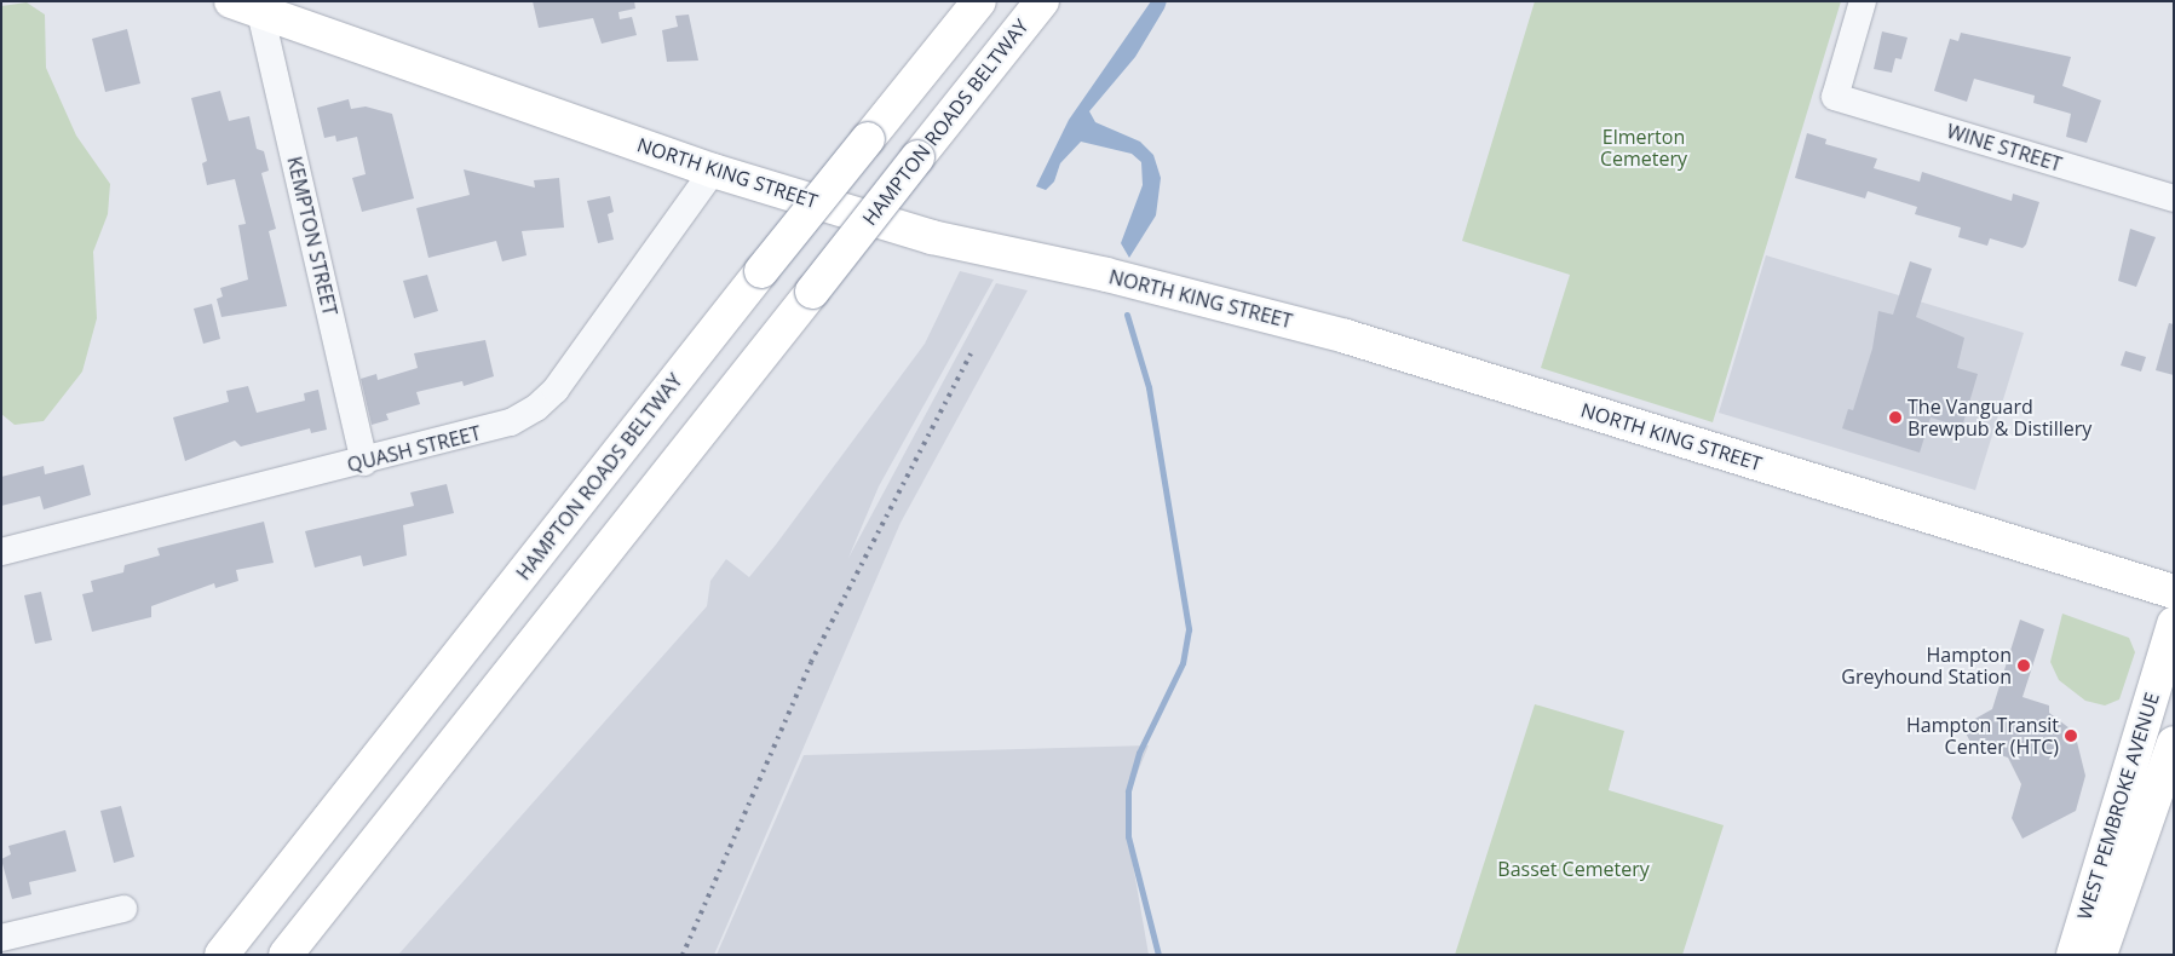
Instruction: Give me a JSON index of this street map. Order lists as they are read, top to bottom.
{
  "streets": {
    "main road": ["HAMPTON ROADS BELTWAY", "NORTH KING STREET", "WEST PEMBROKE AVENUE"],
    "street": ["WINE STREET", "KEMPTON STREET", "QUASH STREET"]
  },
  "crossings": [
    ["NORTH KING STREET", "KEMPTON STREET"],
    ["NORTH KING STREET", "QUASH STREET"],
    ["KEMPTON STREET", "QUASH STREET"]
  ],
  "parks": ["Elmerton Cemetery", "Basset Cemetery"],
  "places": ["The Vanguard Brewpub & Distillery", "Hampton Greyhound Station", "Hampton Transit Center (HTC)"]
}
